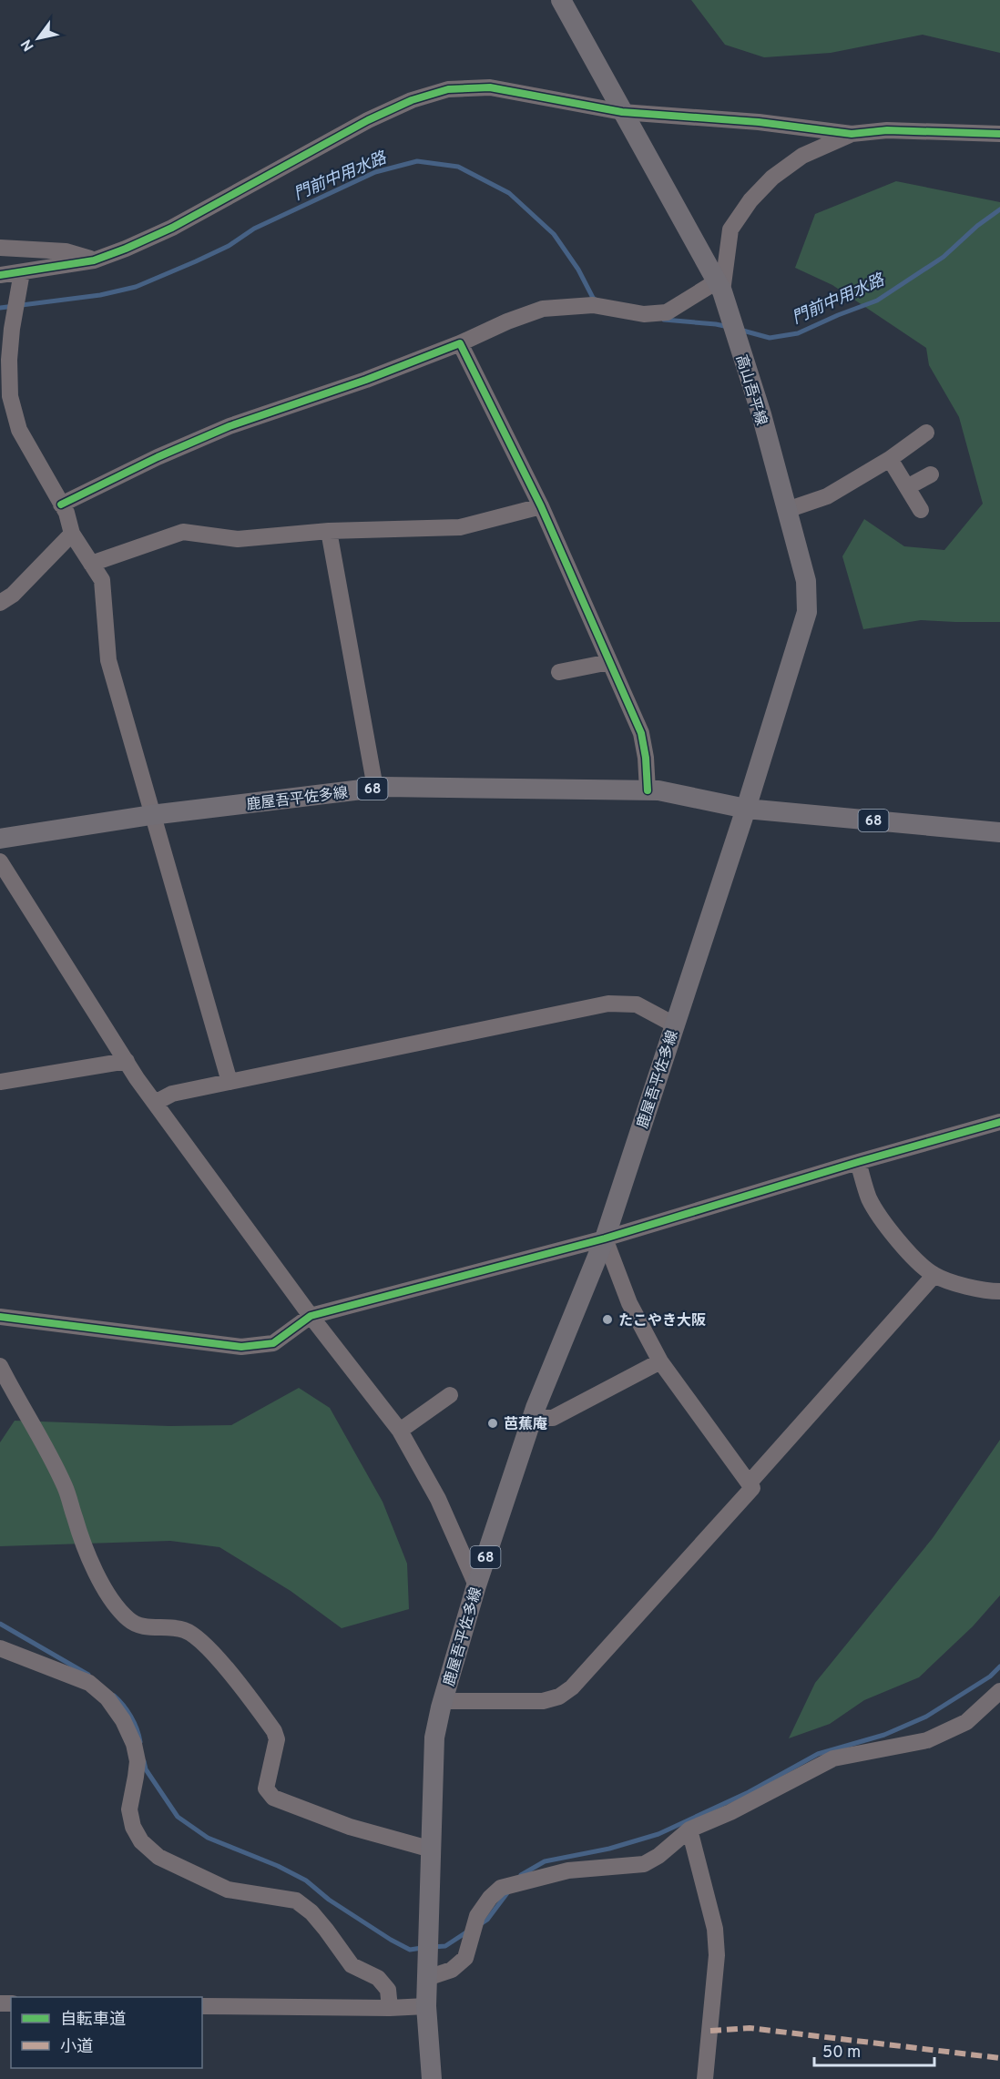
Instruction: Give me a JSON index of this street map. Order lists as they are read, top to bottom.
{
  "streets": {
    "main road": ["高山吾平線", "68", "鹿屋吾平佐多線"]
  },
  "crossings": [
    ["高山吾平線", "68"],
    ["高山吾平線", "鹿屋吾平佐多線"],
    ["68", "鹿屋吾平佐多線"]
  ],
  "water": ["門前中用水路"],
  "places": ["たこやき大阪", "芭蕉庵"],
  "legend": ["自転車道", "小道"],
  "scale_bar": "50 m",
  "north": "bottom left"
}
